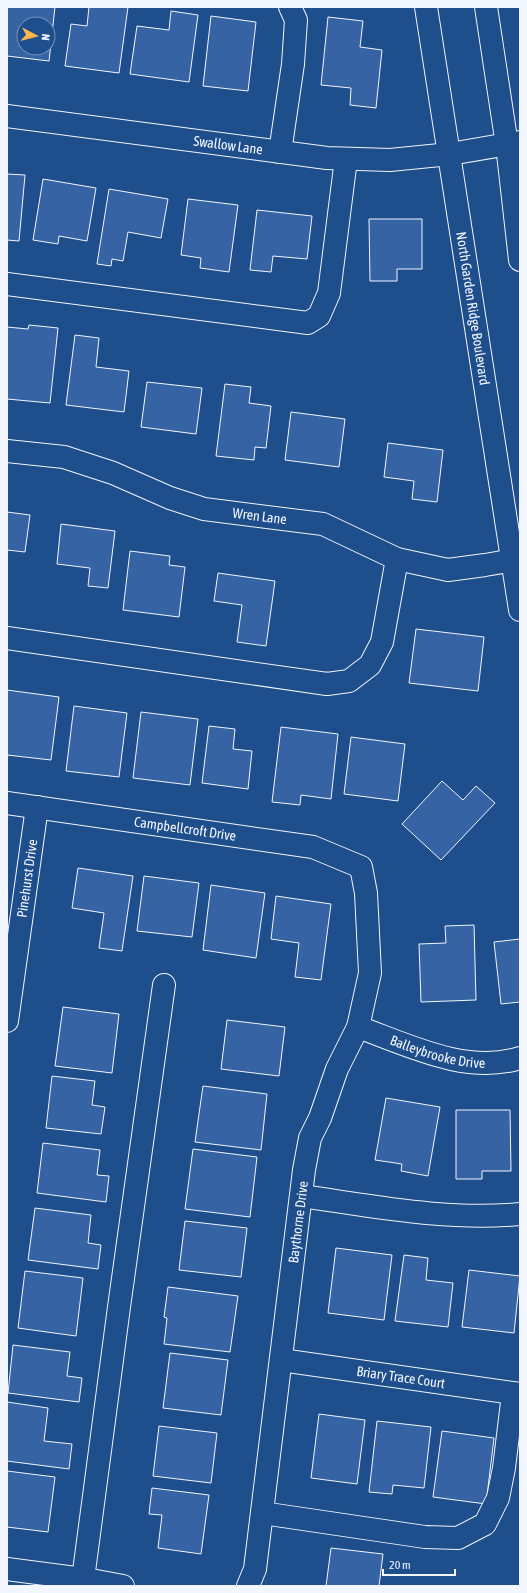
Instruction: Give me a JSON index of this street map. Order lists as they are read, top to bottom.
{
  "streets": {
    "street": [
      "Swallow Lane",
      "North Garden Ridge Boulevard",
      "Wren Lane",
      "Campbellcroft Drive",
      "Pinehurst Drive",
      "Balleybrooke Drive",
      "Baythorne Drive",
      "Briary Trace Court"
    ]
  },
  "crossings": [
    ["Swallow Lane", "North Garden Ridge Boulevard"],
    ["North Garden Ridge Boulevard", "Wren Lane"],
    ["Campbellcroft Drive", "Pinehurst Drive"],
    ["Campbellcroft Drive", "Baythorne Drive"],
    ["Balleybrooke Drive", "Baythorne Drive"],
    ["Baythorne Drive", "Briary Trace Court"]
  ],
  "scale_bar": "20 m",
  "north": "right"
}
